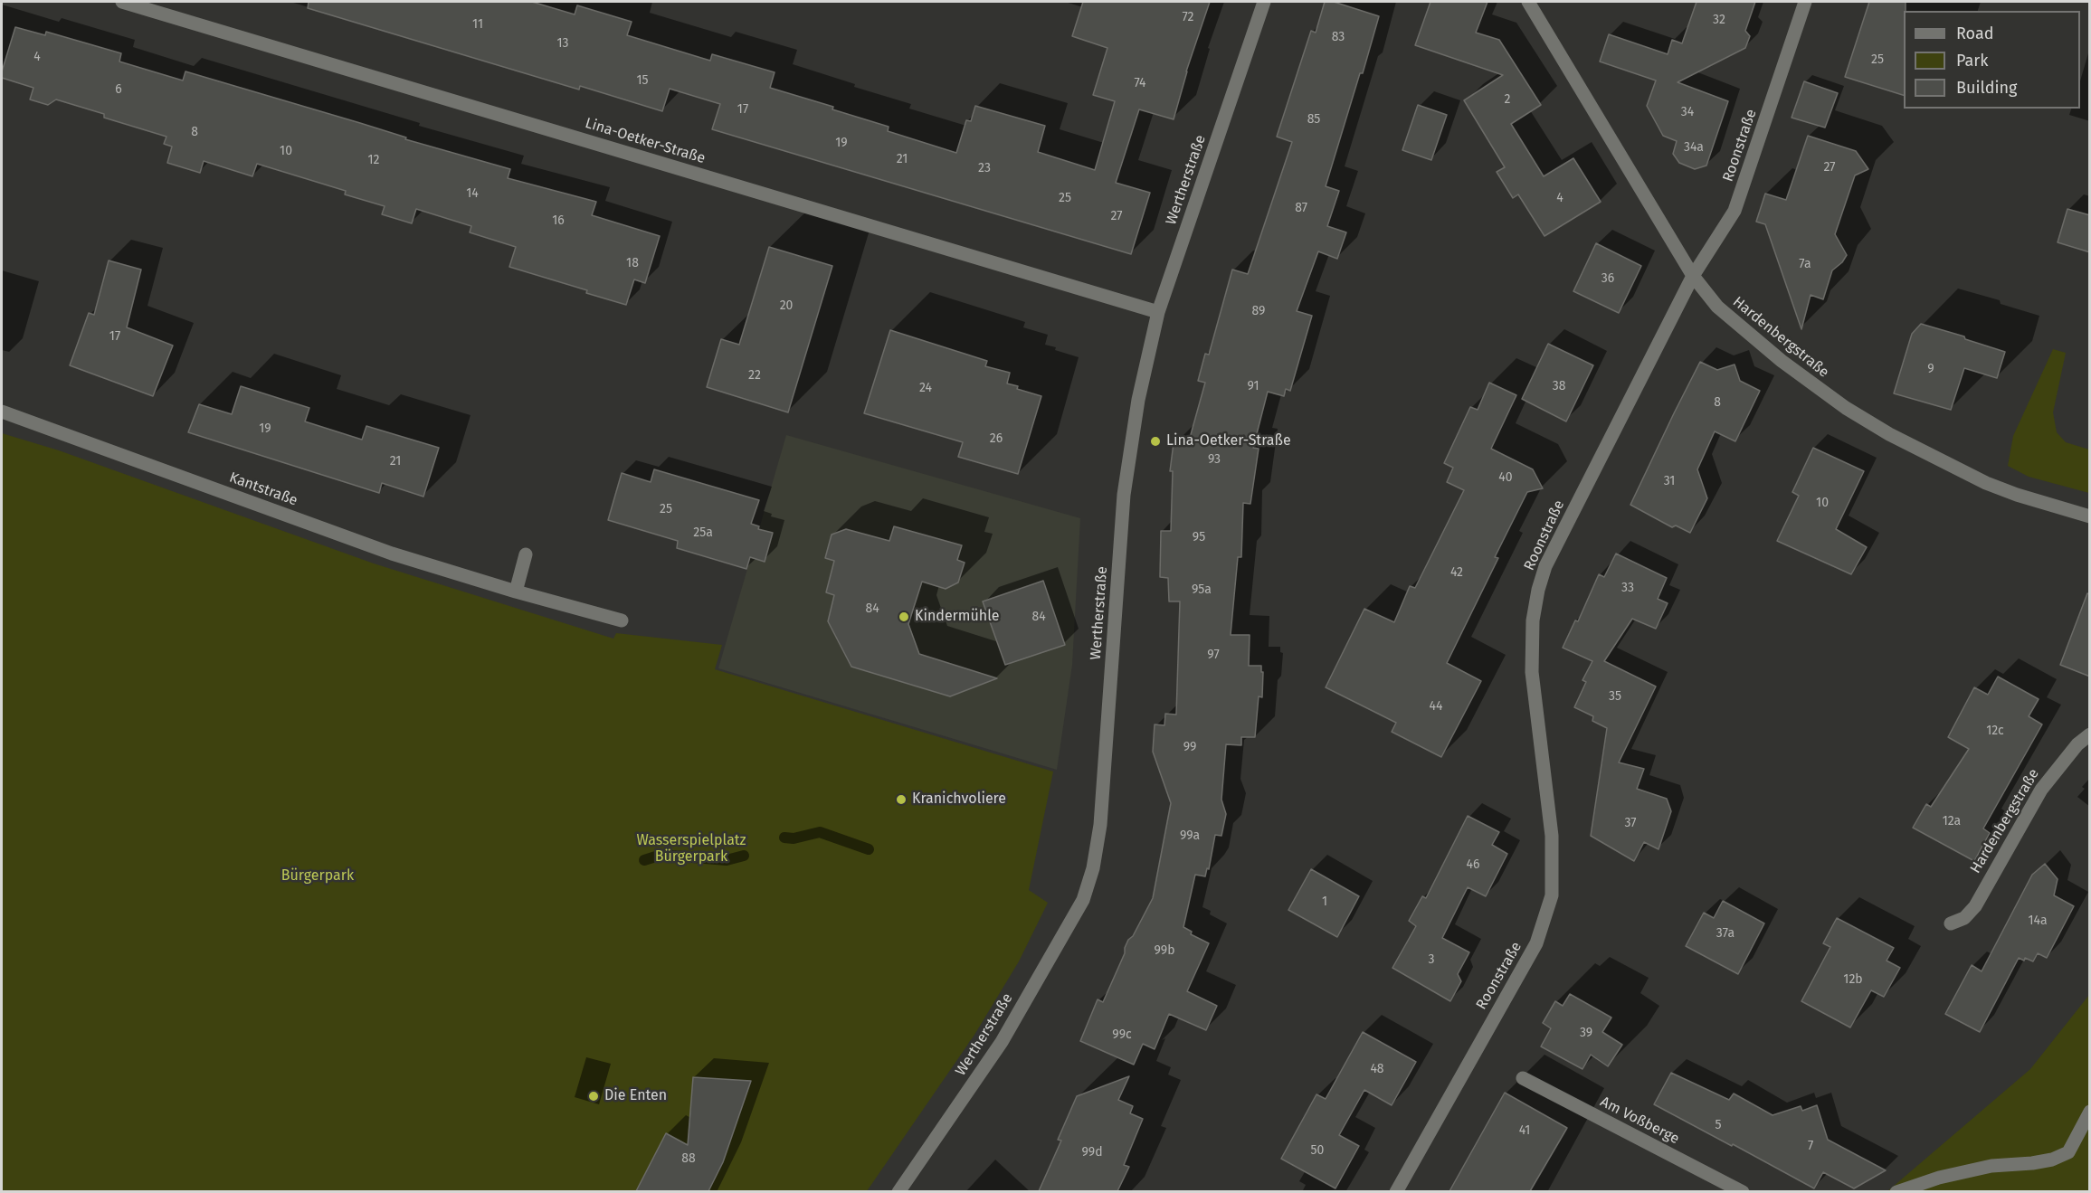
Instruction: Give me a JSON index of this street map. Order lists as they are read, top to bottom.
{
  "streets": {
    "street": [
      "Lina-Oetker-Straße",
      "Roonstraße",
      "Wertherstraße",
      "Hardenbergstraße",
      "Kantstraße",
      "Am Voßberge"
    ]
  },
  "crossings": [
    ["Lina-Oetker-Straße", "Wertherstraße"],
    ["Roonstraße", "Hardenbergstraße"]
  ],
  "parks": ["Wasserspielplatz Bürgerpark", "Bürgerpark"],
  "places": [
    "Lina-Oetker-Straße",
    "Kindermühle",
    "Kranichvoliere",
    "Die Enten"
  ],
  "house_numbers": [
    "72",
    "32",
    "11",
    "83",
    "13",
    "4",
    "25",
    "15",
    "74",
    "6",
    "2",
    "17",
    "34",
    "85",
    "8",
    "19",
    "34a",
    "10",
    "21",
    "12",
    "27",
    "23",
    "14",
    "25",
    "4",
    "87",
    "27",
    "16",
    "18",
    "7a",
    "36",
    "20",
    "89",
    "17",
    "9",
    "22",
    "91",
    "38",
    "24",
    "8",
    "19",
    "26",
    "93",
    "21",
    "40",
    "31",
    "10",
    "25",
    "25a",
    "95",
    "42",
    "33",
    "95a",
    "84",
    "84",
    "97",
    "35",
    "44",
    "12c",
    "99",
    "12a",
    "37",
    "99a",
    "46",
    "1",
    "14a",
    "37a",
    "99b",
    "3",
    "12b",
    "39",
    "99c",
    "48",
    "5",
    "41",
    "7",
    "50",
    "99d",
    "88"
  ],
  "legend": ["Road", "Park", "Building"]
}
